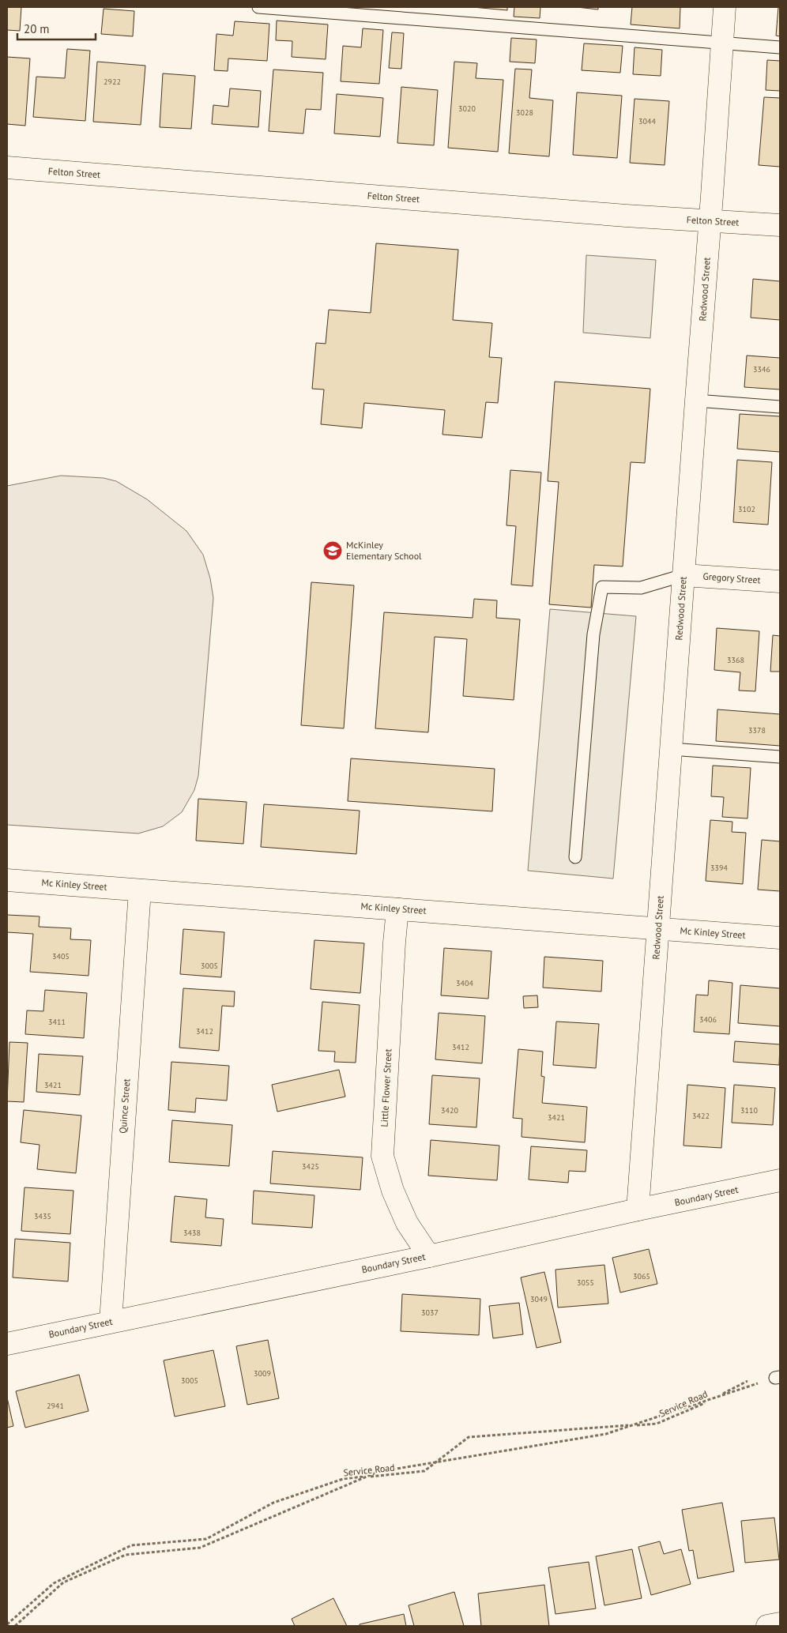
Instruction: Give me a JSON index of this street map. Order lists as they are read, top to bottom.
{
  "streets": {
    "street": [
      "Felton Street",
      "Redwood Street",
      "Gregory Street",
      "Mc Kinley Street",
      "Little Flower Street",
      "Quince Street",
      "Boundary Street"
    ],
    "path": ["Service Road"]
  },
  "crossings": [
    ["Felton Street", "Redwood Street"],
    ["Redwood Street", "Gregory Street"],
    ["Redwood Street", "Mc Kinley Street"],
    ["Redwood Street", "Boundary Street"],
    ["Mc Kinley Street", "Little Flower Street"],
    ["Mc Kinley Street", "Quince Street"],
    ["Little Flower Street", "Boundary Street"],
    ["Quince Street", "Boundary Street"]
  ],
  "places": {
    "school or university": ["McKinley Elementary School"]
  },
  "house_numbers": [
    "2922",
    "3020",
    "3028",
    "3044",
    "3346",
    "3102",
    "3368",
    "3378",
    "3394",
    "3405",
    "3005",
    "3404",
    "3406",
    "3411",
    "3412",
    "3412",
    "3421",
    "3420",
    "3110",
    "3422",
    "3421",
    "3425",
    "3435",
    "3438",
    "3065",
    "3055",
    "3049",
    "3037",
    "3009",
    "3005",
    "2941"
  ],
  "scale_bar": "20 m"
}
